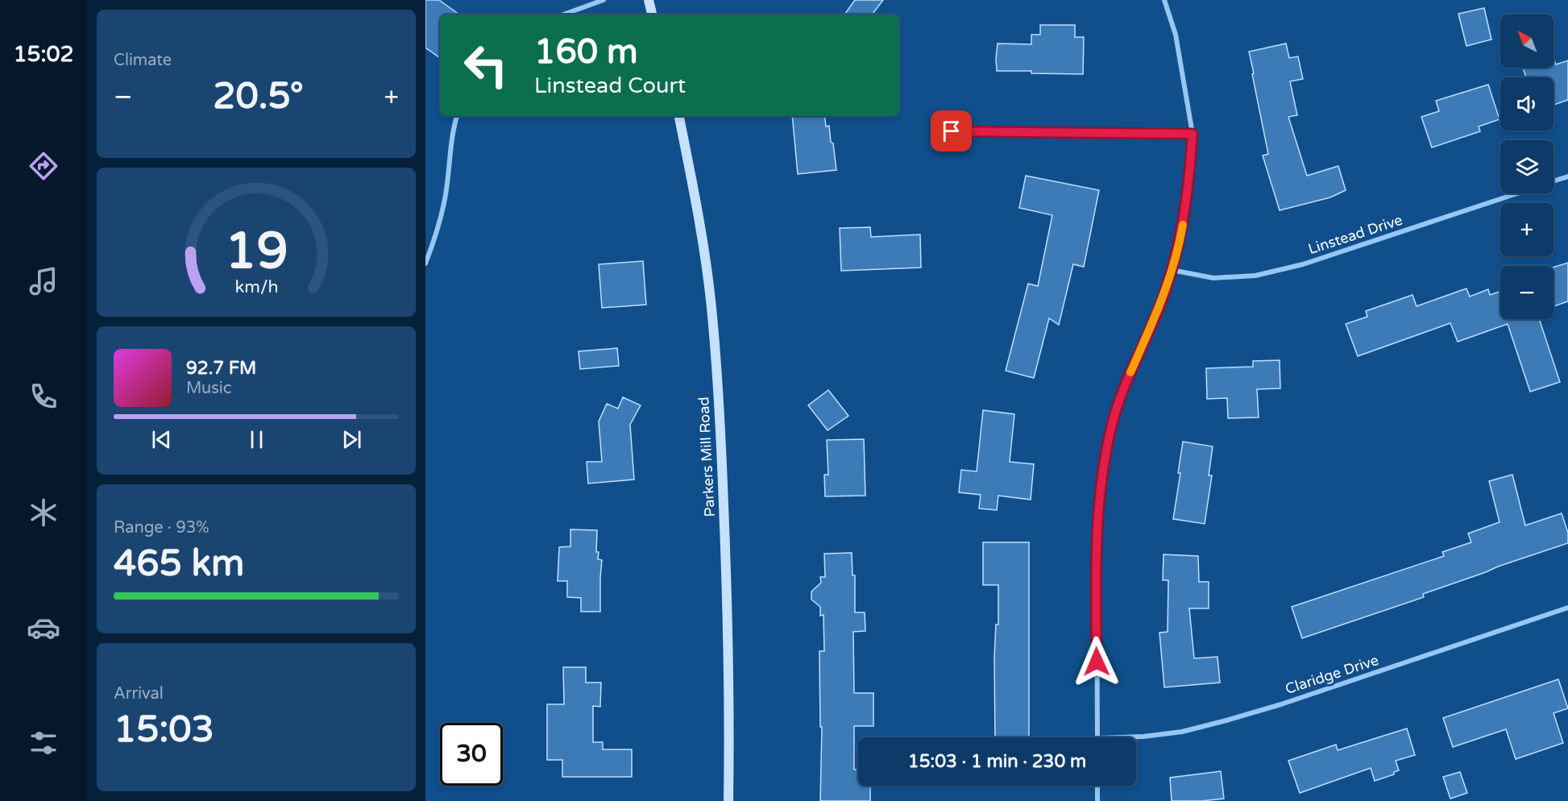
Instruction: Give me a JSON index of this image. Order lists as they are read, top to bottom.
{
  "streets": {
    "main road": ["Parkers Mill Road"],
    "street": ["Linstead Drive", "Claridge Drive"]
  },
  "north": "top left",
  "page": {
    "tabs": "15:02",
    "tile": [
      "Climate",
      ["Range · 93%", "465 km"],
      ["Arrival", "15:03"]
    ],
    "map_buttons": ["+", "−"],
    "turn": ["160 m", "Linstead Court"],
    "heat": ["−", "20.5°", "+"],
    "song": ["92.7 FM", "Music"],
    "limit": "30",
    "trip": "15:03 · 1 min · 230 m",
    "gauge": ["19", "km/h"]
  }
}
